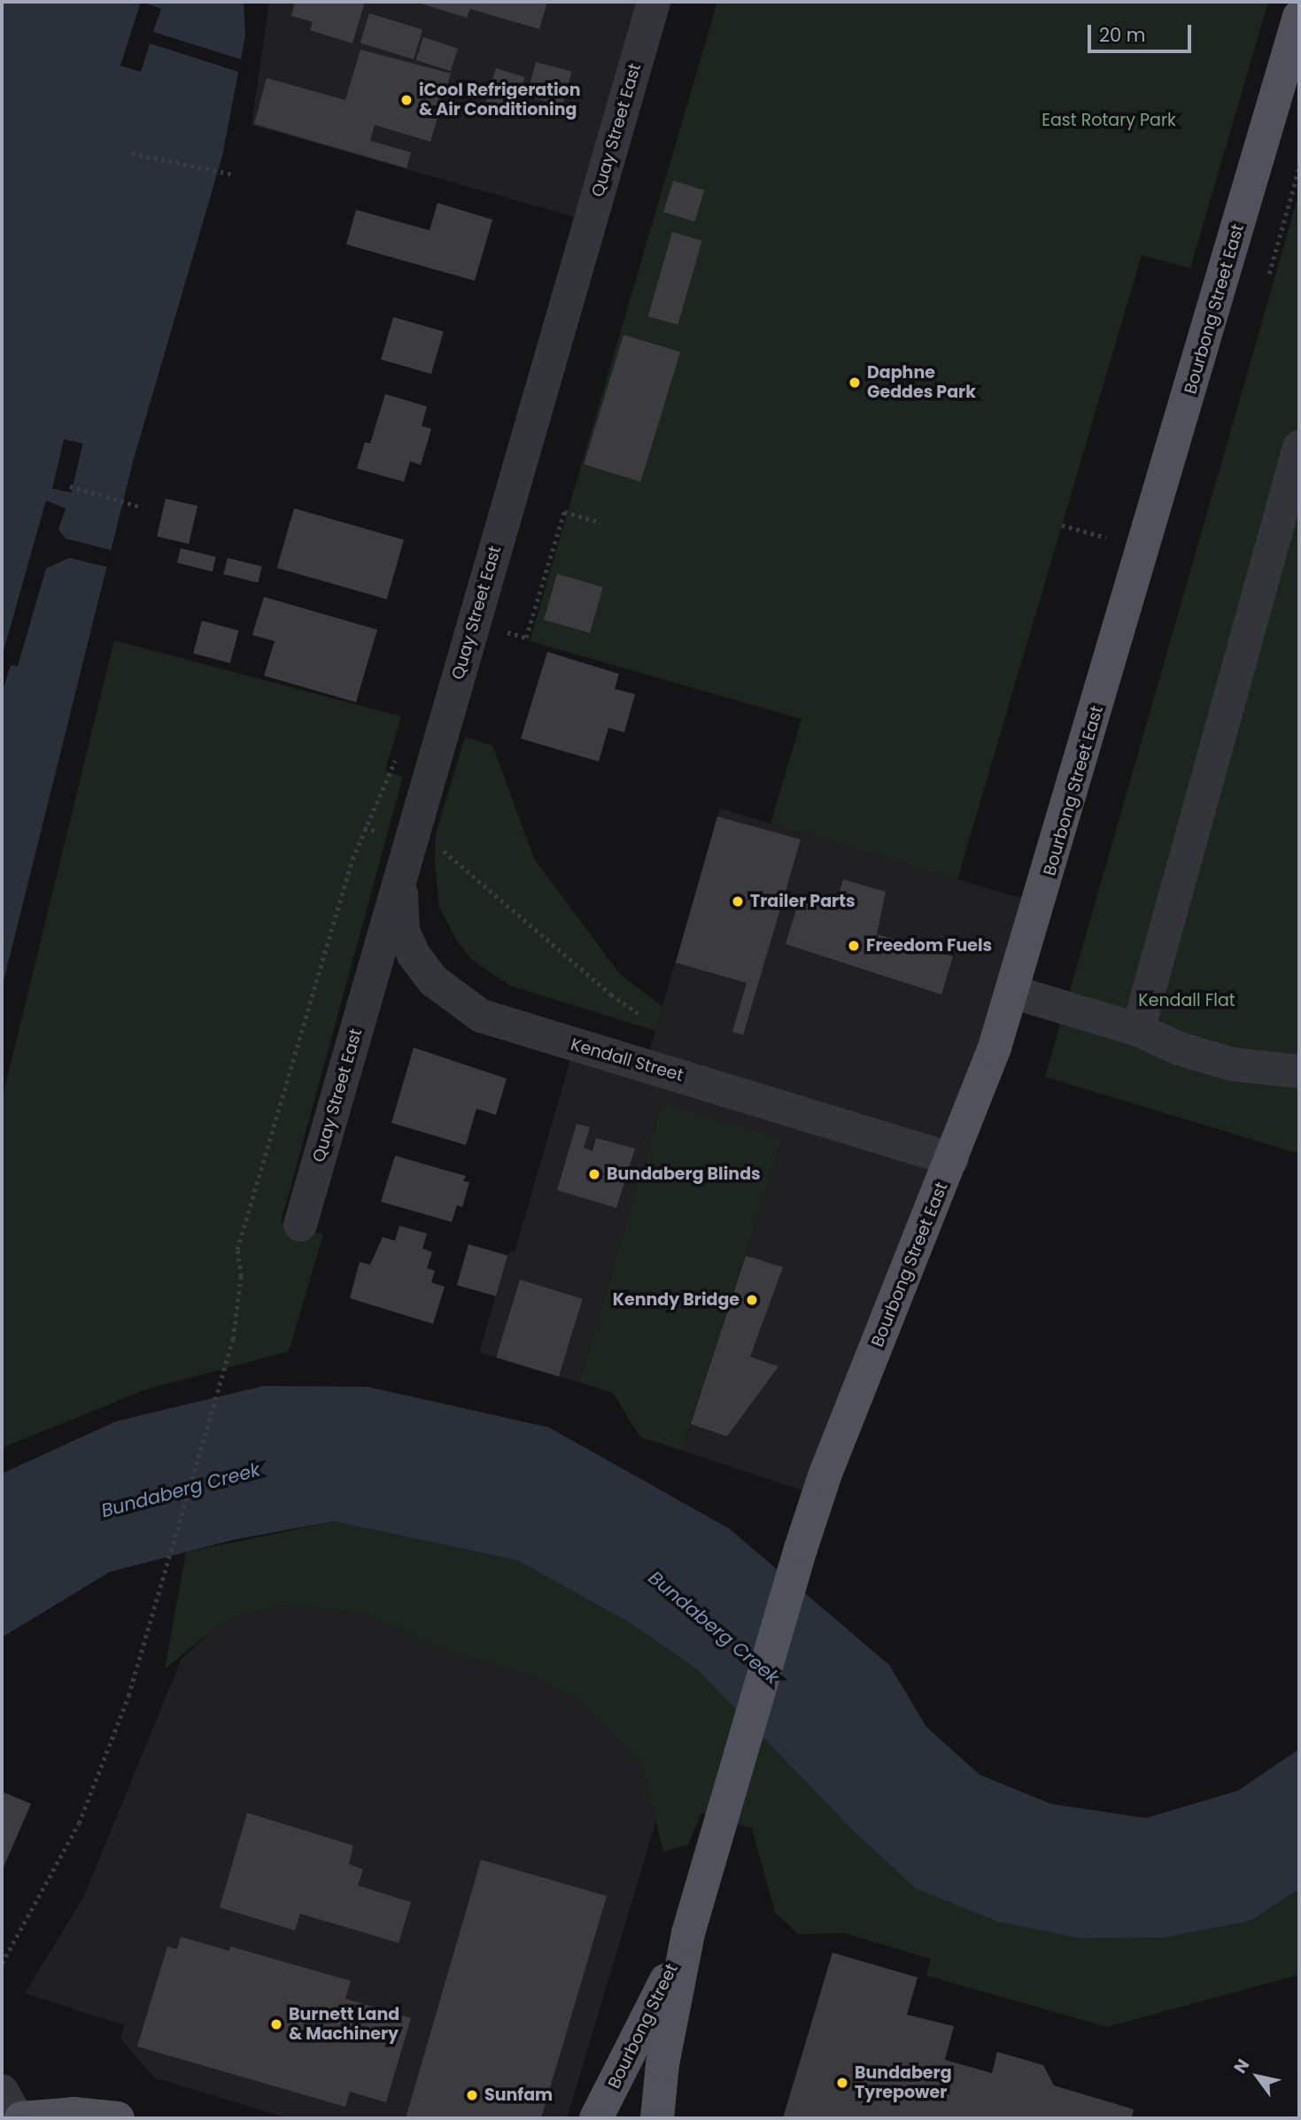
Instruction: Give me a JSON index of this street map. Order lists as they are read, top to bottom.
{
  "streets": {
    "main road": ["Bourbong Street East", "Bourbong Street"],
    "street": ["Quay Street East", "Kendall Street"]
  },
  "crossings": [
    ["Quay Street East", "Kendall Street"],
    ["Bourbong Street East", "Kendall Street"],
    ["Bourbong Street East", "Bourbong Street"]
  ],
  "water": ["Bundaberg Creek"],
  "parks": ["East Rotary Park", "Kendall Flat"],
  "places": [
    "iCool Refrigeration & Air Conditioning",
    "Daphne Geddes Park",
    "Trailer Parts",
    "Freedom Fuels",
    "Bundaberg Blinds",
    "Kenndy Bridge",
    "Burnett Land & Machinery",
    "Bundaberg Tyrepower",
    "Sunfam"
  ],
  "scale_bar": "20 m",
  "north": "top left"
}
